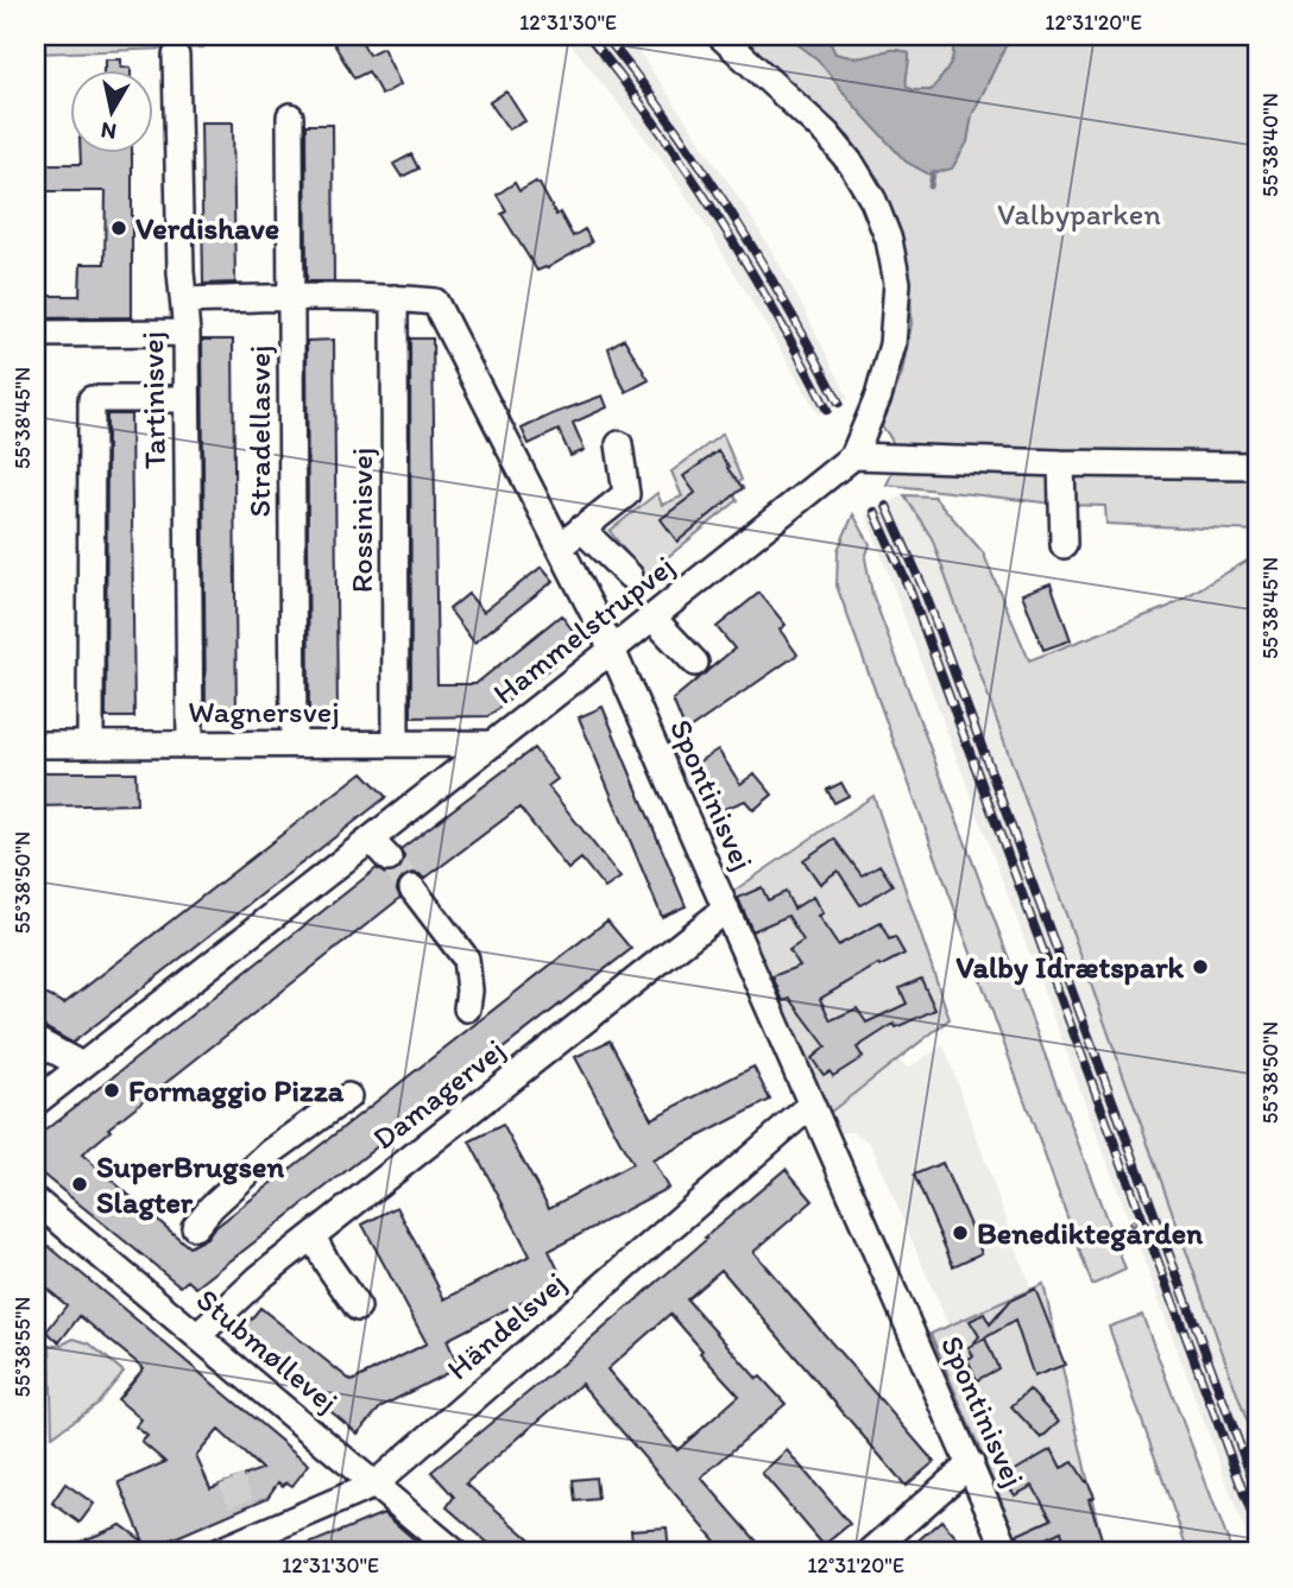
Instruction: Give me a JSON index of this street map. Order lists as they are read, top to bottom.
{
  "streets": {
    "street": [
      "Tartinisvej",
      "Stradellasvej",
      "Rossinisvej",
      "Hammelstrupvej",
      "Wagnersvej",
      "Spontinisvej",
      "Damagervej",
      "Händelsvej",
      "Stubmøllevej"
    ]
  },
  "crossings": [
    ["Tartinisvej", "Wagnersvej"],
    ["Tartinisvej", "Spontinisvej"],
    ["Stradellasvej", "Wagnersvej"],
    ["Stradellasvej", "Spontinisvej"],
    ["Rossinisvej", "Wagnersvej"],
    ["Rossinisvej", "Spontinisvej"],
    ["Hammelstrupvej", "Wagnersvej"],
    ["Hammelstrupvej", "Spontinisvej"],
    ["Spontinisvej", "Damagervej"],
    ["Spontinisvej", "Händelsvej"],
    ["Damagervej", "Stubmøllevej"],
    ["Händelsvej", "Stubmøllevej"]
  ],
  "parks": ["Valbyparken"],
  "places": [
    "Verdishave",
    "Valby Idrætspark",
    "Formaggio Pizza",
    "SuperBrugsen Slagter",
    "Benediktegården"
  ],
  "north": "bottom",
  "coordinates": [
    "12°31'30\"E",
    "12°31'20\"E",
    "55°38'40\"N",
    "55°38'45\"N",
    "55°38'50\"N",
    "55°38'55\"N"
  ]
}
